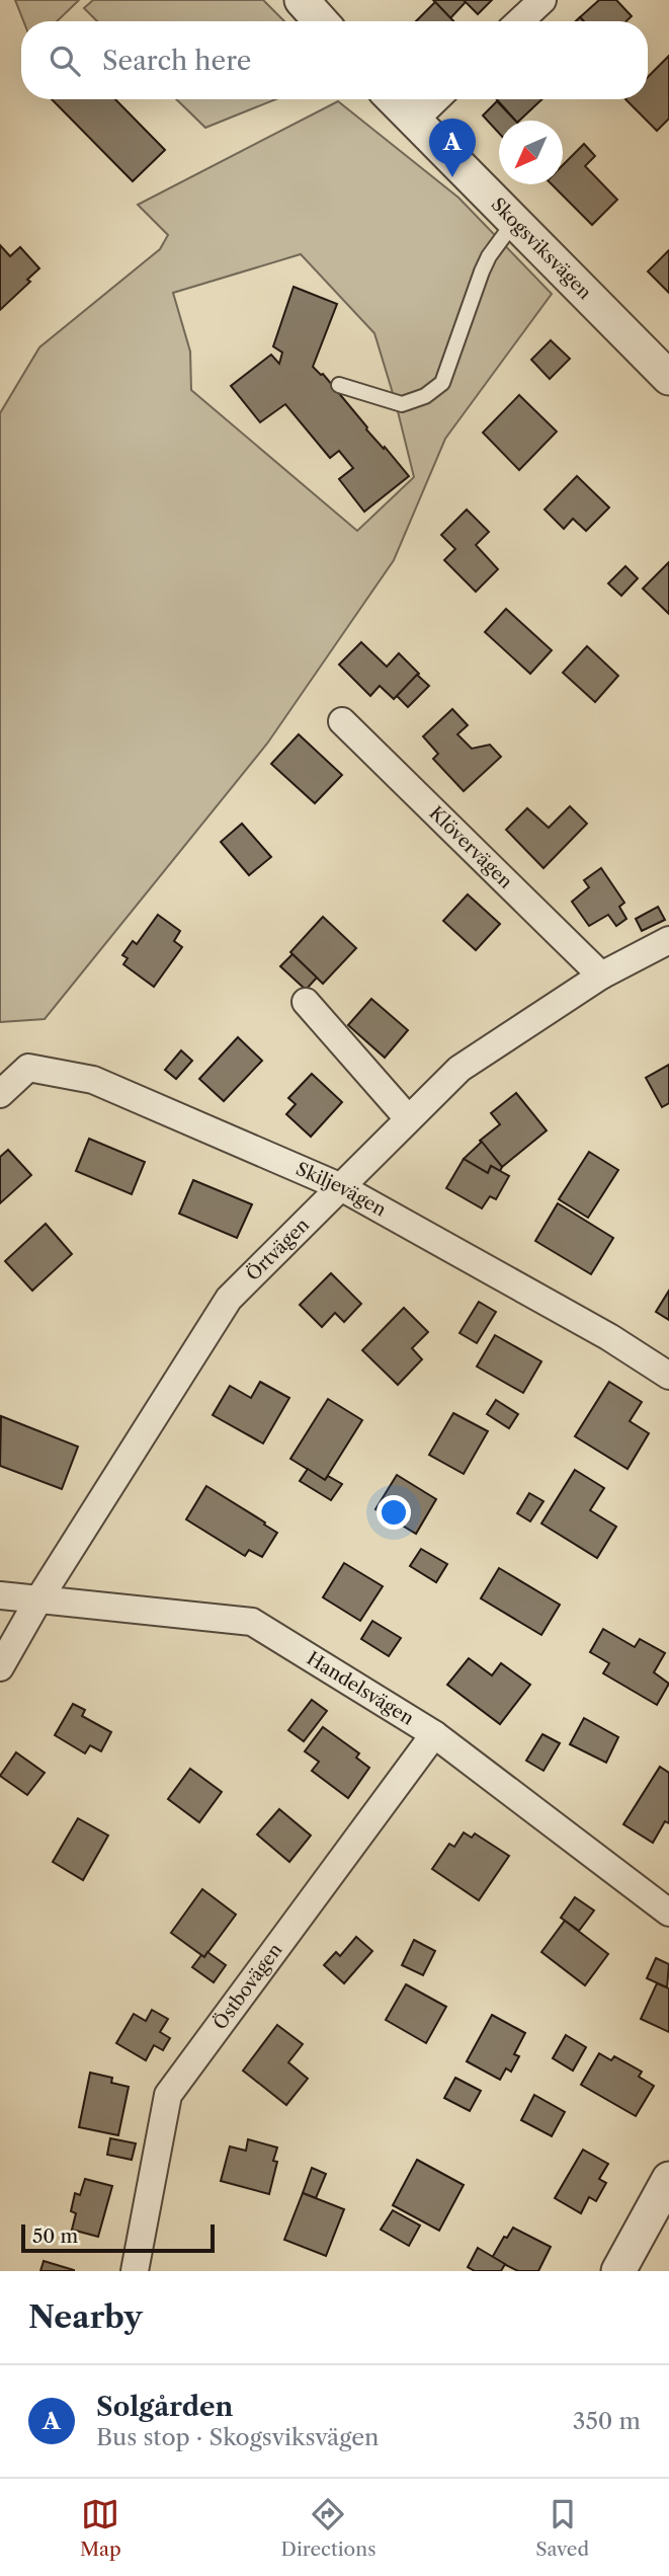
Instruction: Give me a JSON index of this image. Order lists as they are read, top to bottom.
{
  "streets": {
    "street": [
      "Skogsviksvägen",
      "Klövervägen",
      "Skiljevägen",
      "Örtvägen",
      "Handelsvägen",
      "Östbovägen"
    ]
  },
  "crossings": [
    ["Klövervägen", "Örtvägen"],
    ["Skiljevägen", "Örtvägen"],
    ["Örtvägen", "Handelsvägen"],
    ["Handelsvägen", "Östbovägen"]
  ],
  "scale_bar": "50 m",
  "north": "bottom left",
  "page": {
    "search": "Search here",
    "pins": "A",
    "scale": "50 m",
    "heading": "Nearby",
    "list": [
      {
        "mark": "A",
        "name": "Solgården",
        "note": "Bus stop · Skogsviksvägen",
        "value": "350 m"
      }
    ],
    "nav": ["Map", "Directions", "Saved"]
  }
}
